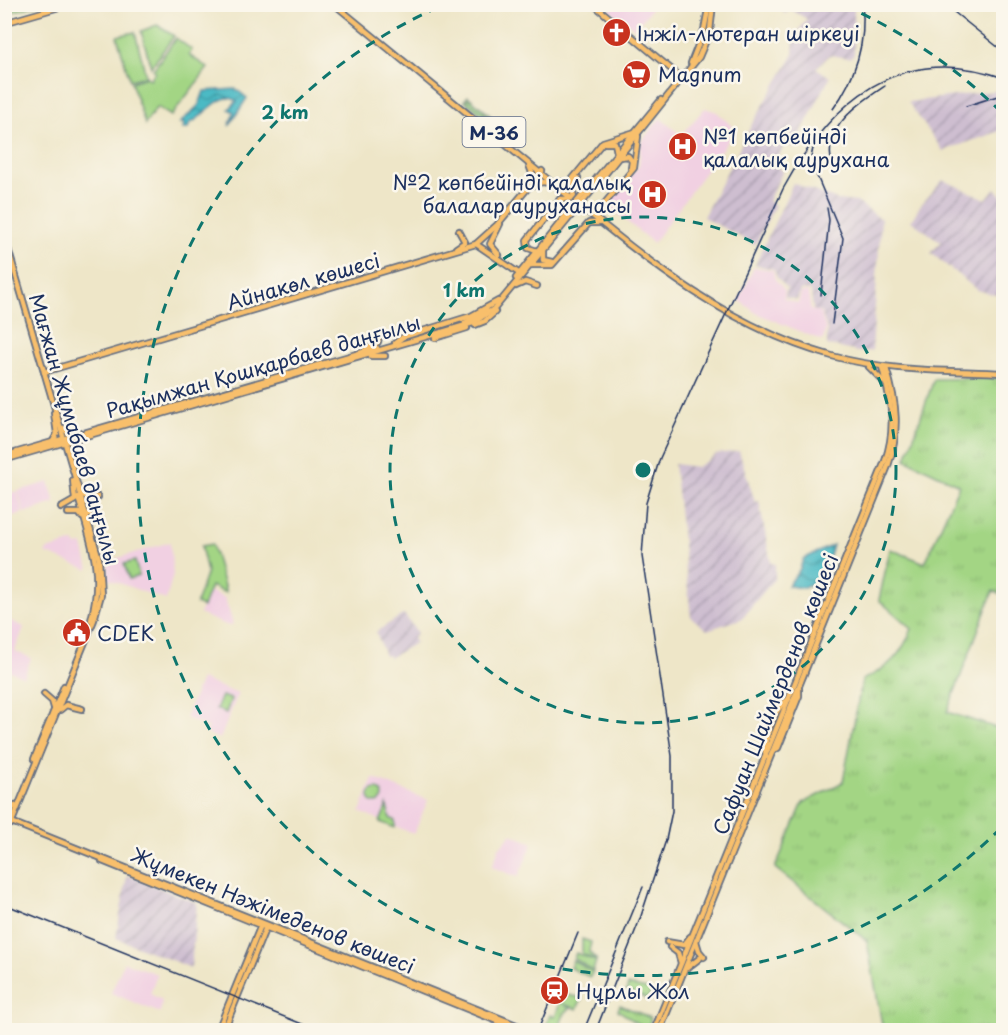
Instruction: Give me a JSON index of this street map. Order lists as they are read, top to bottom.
{
  "streets": {
    "main road": [
      "M-36",
      "Айнакөл көшесі",
      "Рақымжан Қошқарбаев даңғылы",
      "Мағжан Жұмабаев даңғылы",
      "Сафуан Шаймерденов көшесі",
      "Жұмекен Нәжімеденов көшесі"
    ]
  },
  "crossings": [
    ["M-36", "Айнакөл көшесі"],
    ["M-36", "Сафуан Шаймерденов көшесі"],
    ["Айнакөл көшесі", "Мағжан Жұмабаев даңғылы"],
    ["Рақымжан Қошқарбаев даңғылы", "Мағжан Жұмабаев даңғылы"]
  ],
  "places": {
    "church": ["Інжіл-лютеран шіркеуі"],
    "supermarket": ["Magnum"],
    "hospital": ["№1 көпбейінді қалалық аурухана", "№2 көпбейінді қалалық балалар ауруханасы"],
    "public building": ["CDEK"],
    "station": ["Нұрлы Жол"]
  },
  "rings": ["2 km", "1 km"]
}
